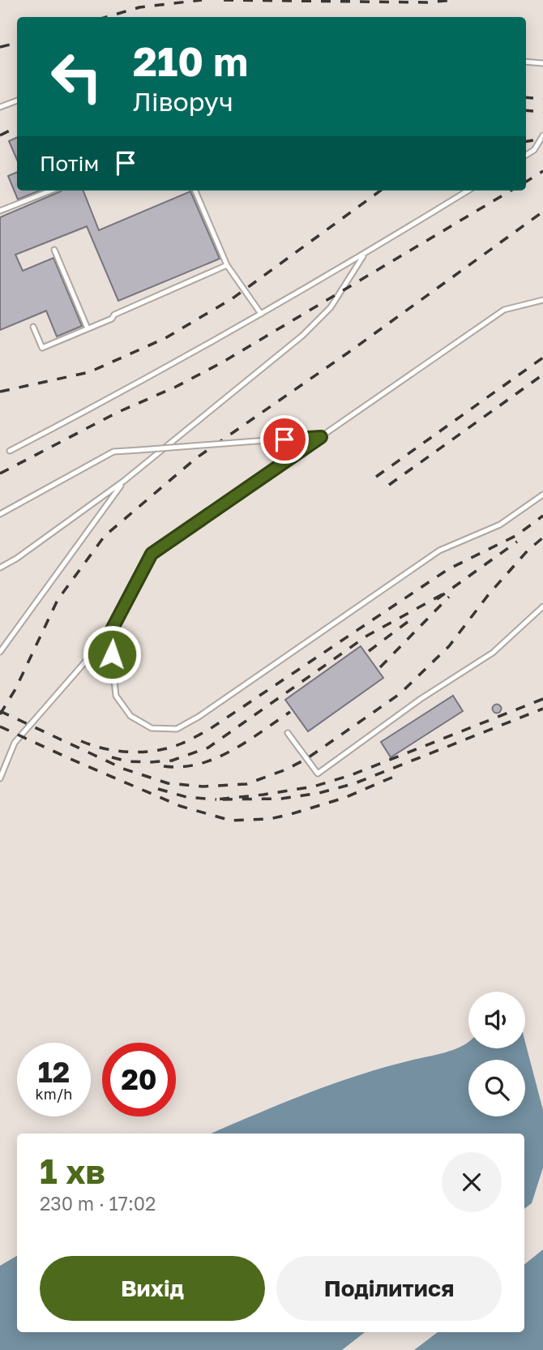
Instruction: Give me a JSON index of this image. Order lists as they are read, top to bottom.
{
  "page": {
    "turn": ["210 m", "Ліворуч"],
    "then": "Потім",
    "speed": "12 km/h",
    "limit": "20",
    "heading": ["1 хв", "230 m · 17:02"],
    "buttons": ["Вихід", "Поділитися"]
  }
}
